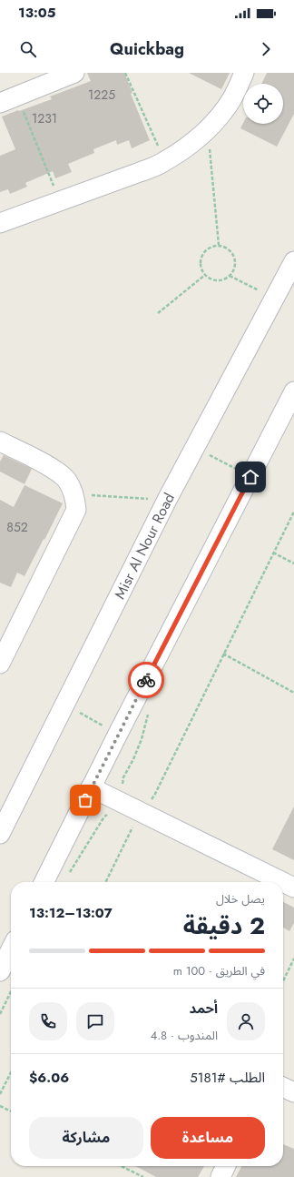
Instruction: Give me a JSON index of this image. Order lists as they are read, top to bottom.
{
  "streets": {
    "street": ["Misr Al Nour Road"]
  },
  "house_numbers": ["1225", "1231", "852"],
  "page": {
    "status": "13:05",
    "header": "Quickbag",
    "heading": ["2 دقيقة", "يصل خلال", "13:07–13:12"],
    "panel": [
      "أحمد",
      "المندوب · 4.8",
      "الطلب #5181",
      "$6.06"
    ],
    "bar": "في الطريق · 100 m",
    "buttons": ["مساعدة", "مشاركة"]
  }
}
